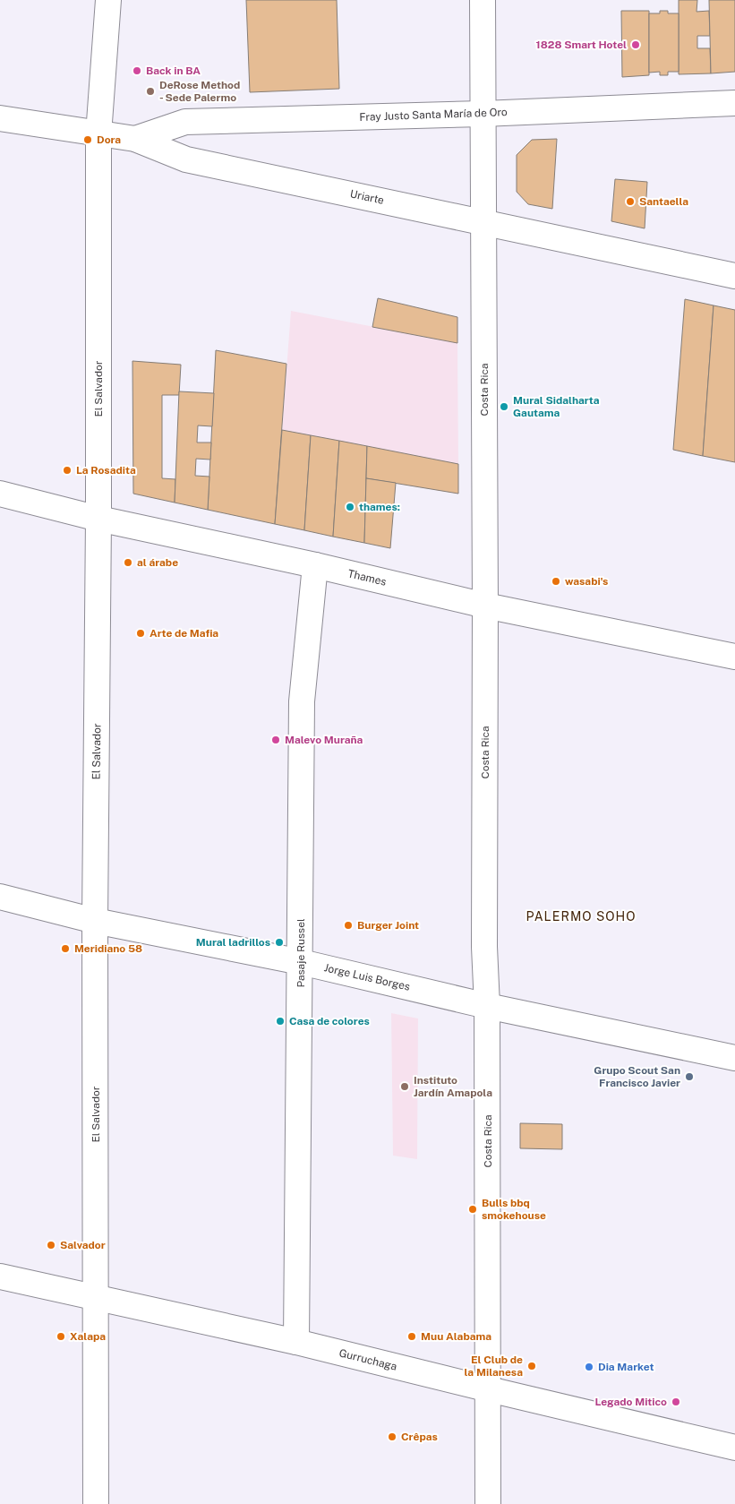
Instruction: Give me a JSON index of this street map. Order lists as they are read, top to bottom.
{
  "streets": {
    "street": [
      "Fray Justo Santa María de Oro",
      "Uriarte",
      "El Salvador",
      "Costa Rica",
      "Thames",
      "Pasaje Russel",
      "Jorge Luis Borges",
      "Gurruchaga"
    ]
  },
  "crossings": [
    ["Fray Justo Santa María de Oro", "Uriarte"],
    ["Fray Justo Santa María de Oro", "Costa Rica"],
    ["Uriarte", "El Salvador"],
    ["Uriarte", "Costa Rica"],
    ["El Salvador", "Thames"],
    ["El Salvador", "Jorge Luis Borges"],
    ["El Salvador", "Gurruchaga"],
    ["Costa Rica", "Thames"],
    ["Costa Rica", "Jorge Luis Borges"],
    ["Costa Rica", "Gurruchaga"],
    ["Thames", "Pasaje Russel"],
    ["Pasaje Russel", "Jorge Luis Borges"],
    ["Pasaje Russel", "Gurruchaga"]
  ],
  "districts": ["PALERMO SOHO"],
  "places": [
    "1828 Smart Hotel",
    "Back in BA",
    "DeRose Method - Sede Palermo",
    "Dora",
    "Santaella",
    "Mural Sidalharta Gautama",
    "La Rosadita",
    "thames:",
    "al árabe",
    "wasabi's",
    "Arte de Mafia",
    "Malevo Muraña",
    "Burger Joint",
    "Mural ladrillos",
    "Meridiano 58",
    "Casa de colores",
    "Grupo Scout San Francisco Javier",
    "Instituto Jardín Amapola",
    "Bulls bbq smokehouse",
    "Salvador",
    "Xalapa",
    "Muu Alabama",
    "El Club de la Milanesa",
    "Dia Market",
    "Legado Mitico",
    "Crêpas"
  ]
}
